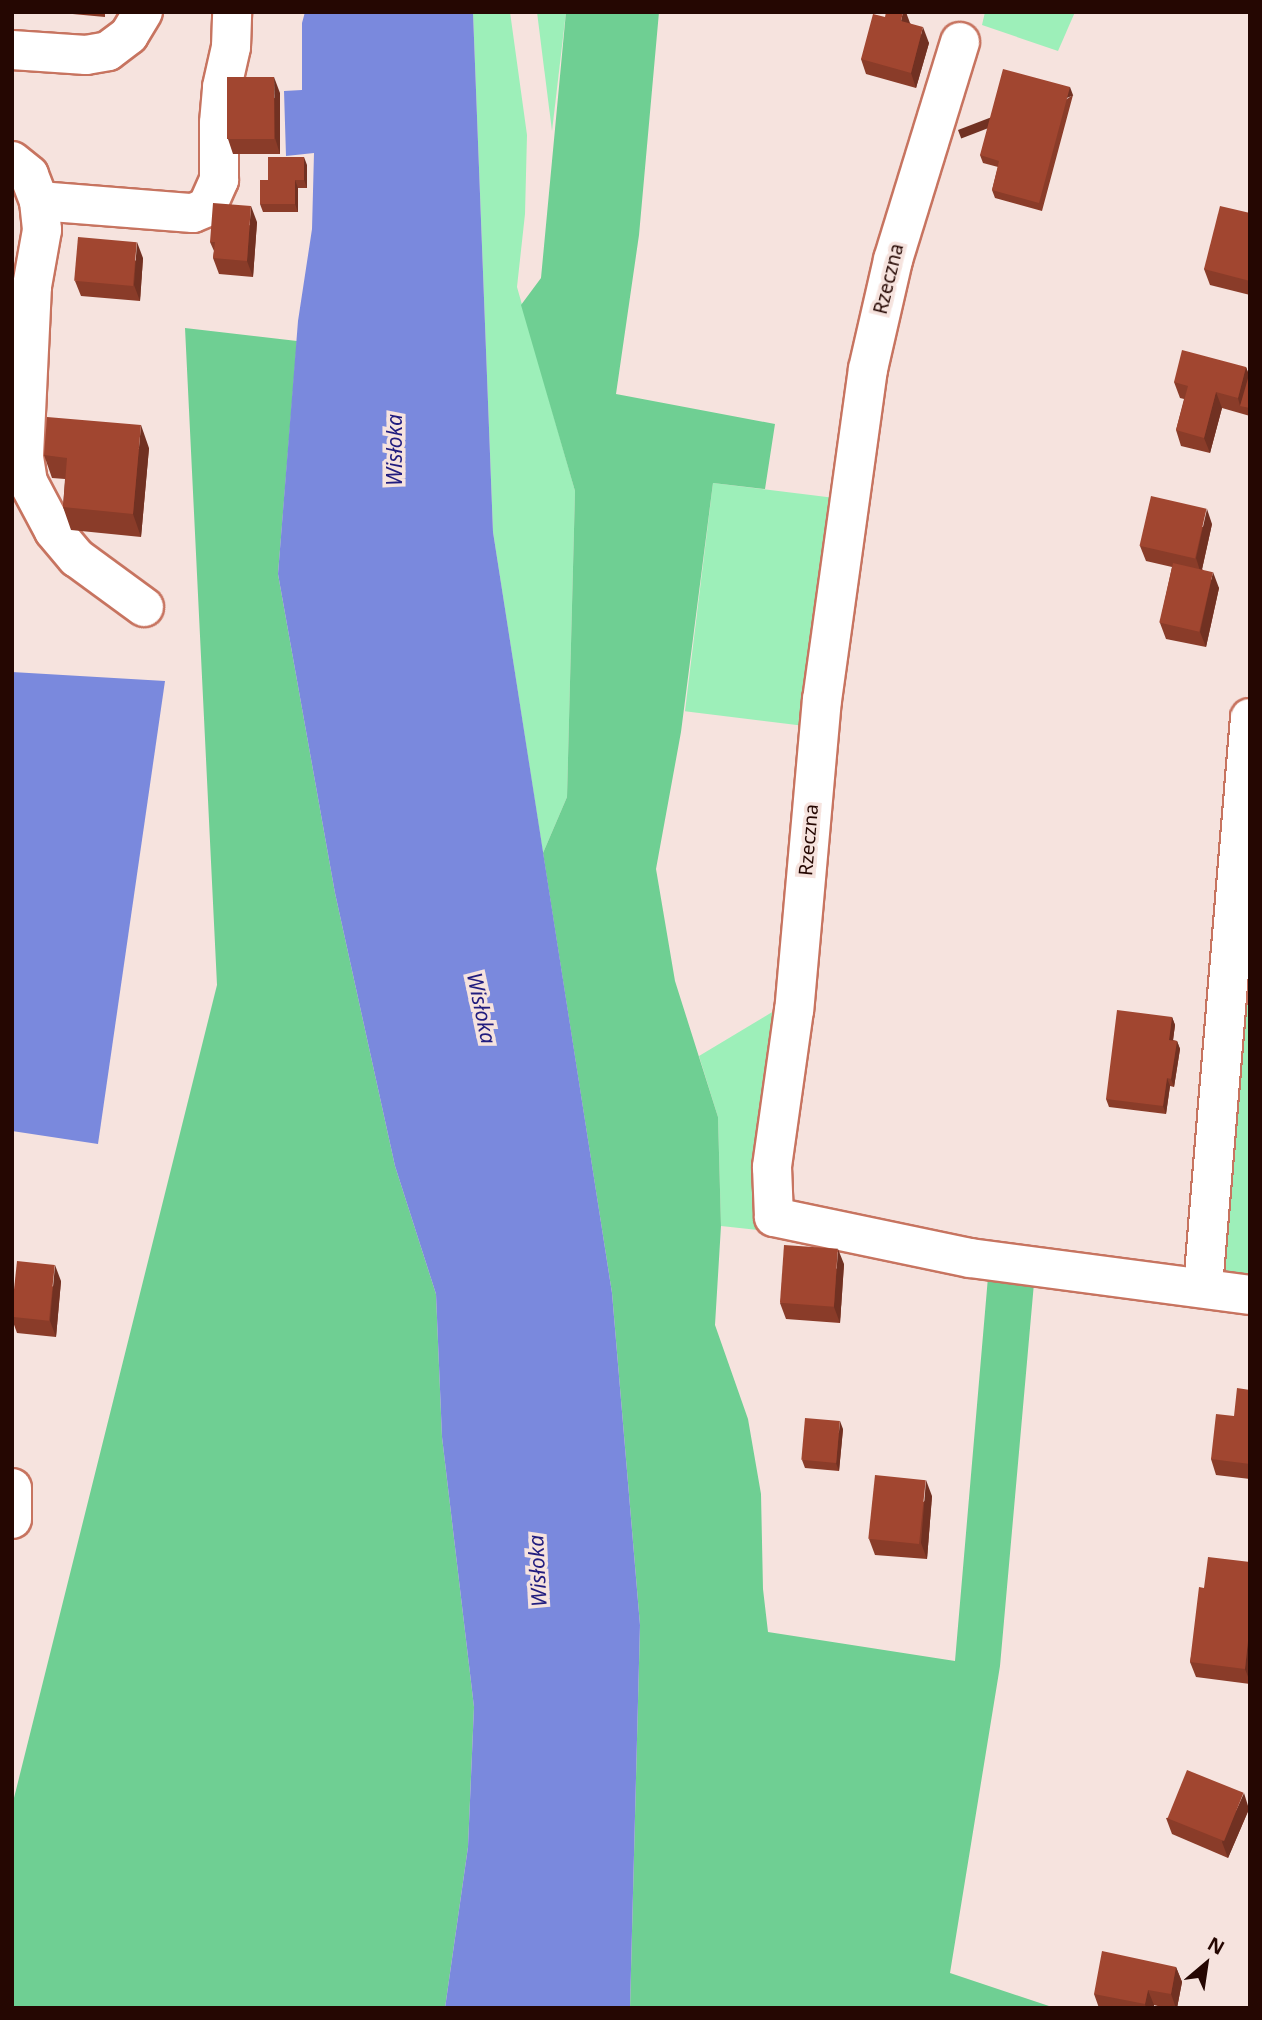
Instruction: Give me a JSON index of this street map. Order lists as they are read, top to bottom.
{
  "streets": {
    "street": ["Rzeczna"]
  },
  "water": ["Wisłoka"],
  "north": "top right"
}
